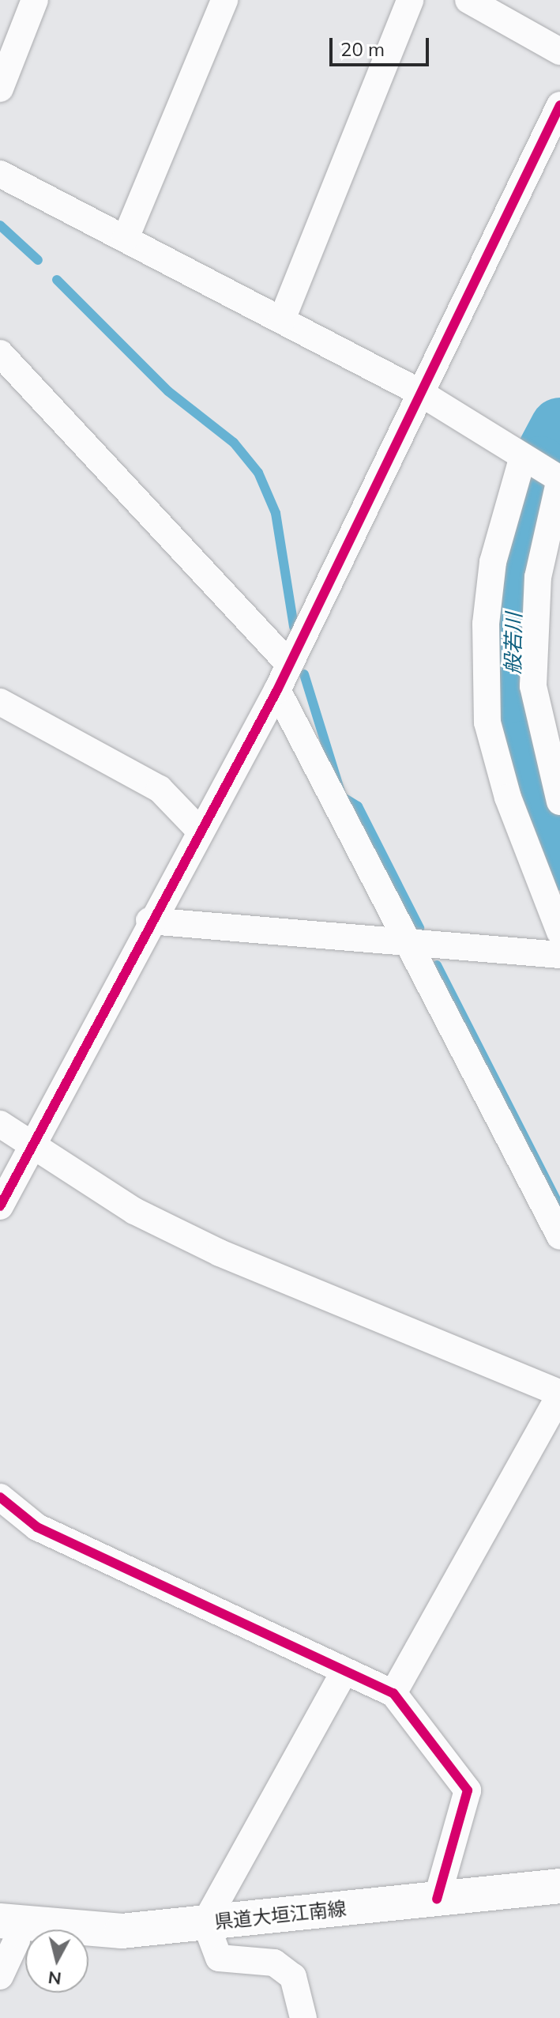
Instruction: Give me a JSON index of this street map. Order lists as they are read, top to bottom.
{
  "streets": {
    "main road": ["県道大垣江南線"]
  },
  "water": ["般若川"],
  "scale_bar": "20 m",
  "north": "bottom"
}
